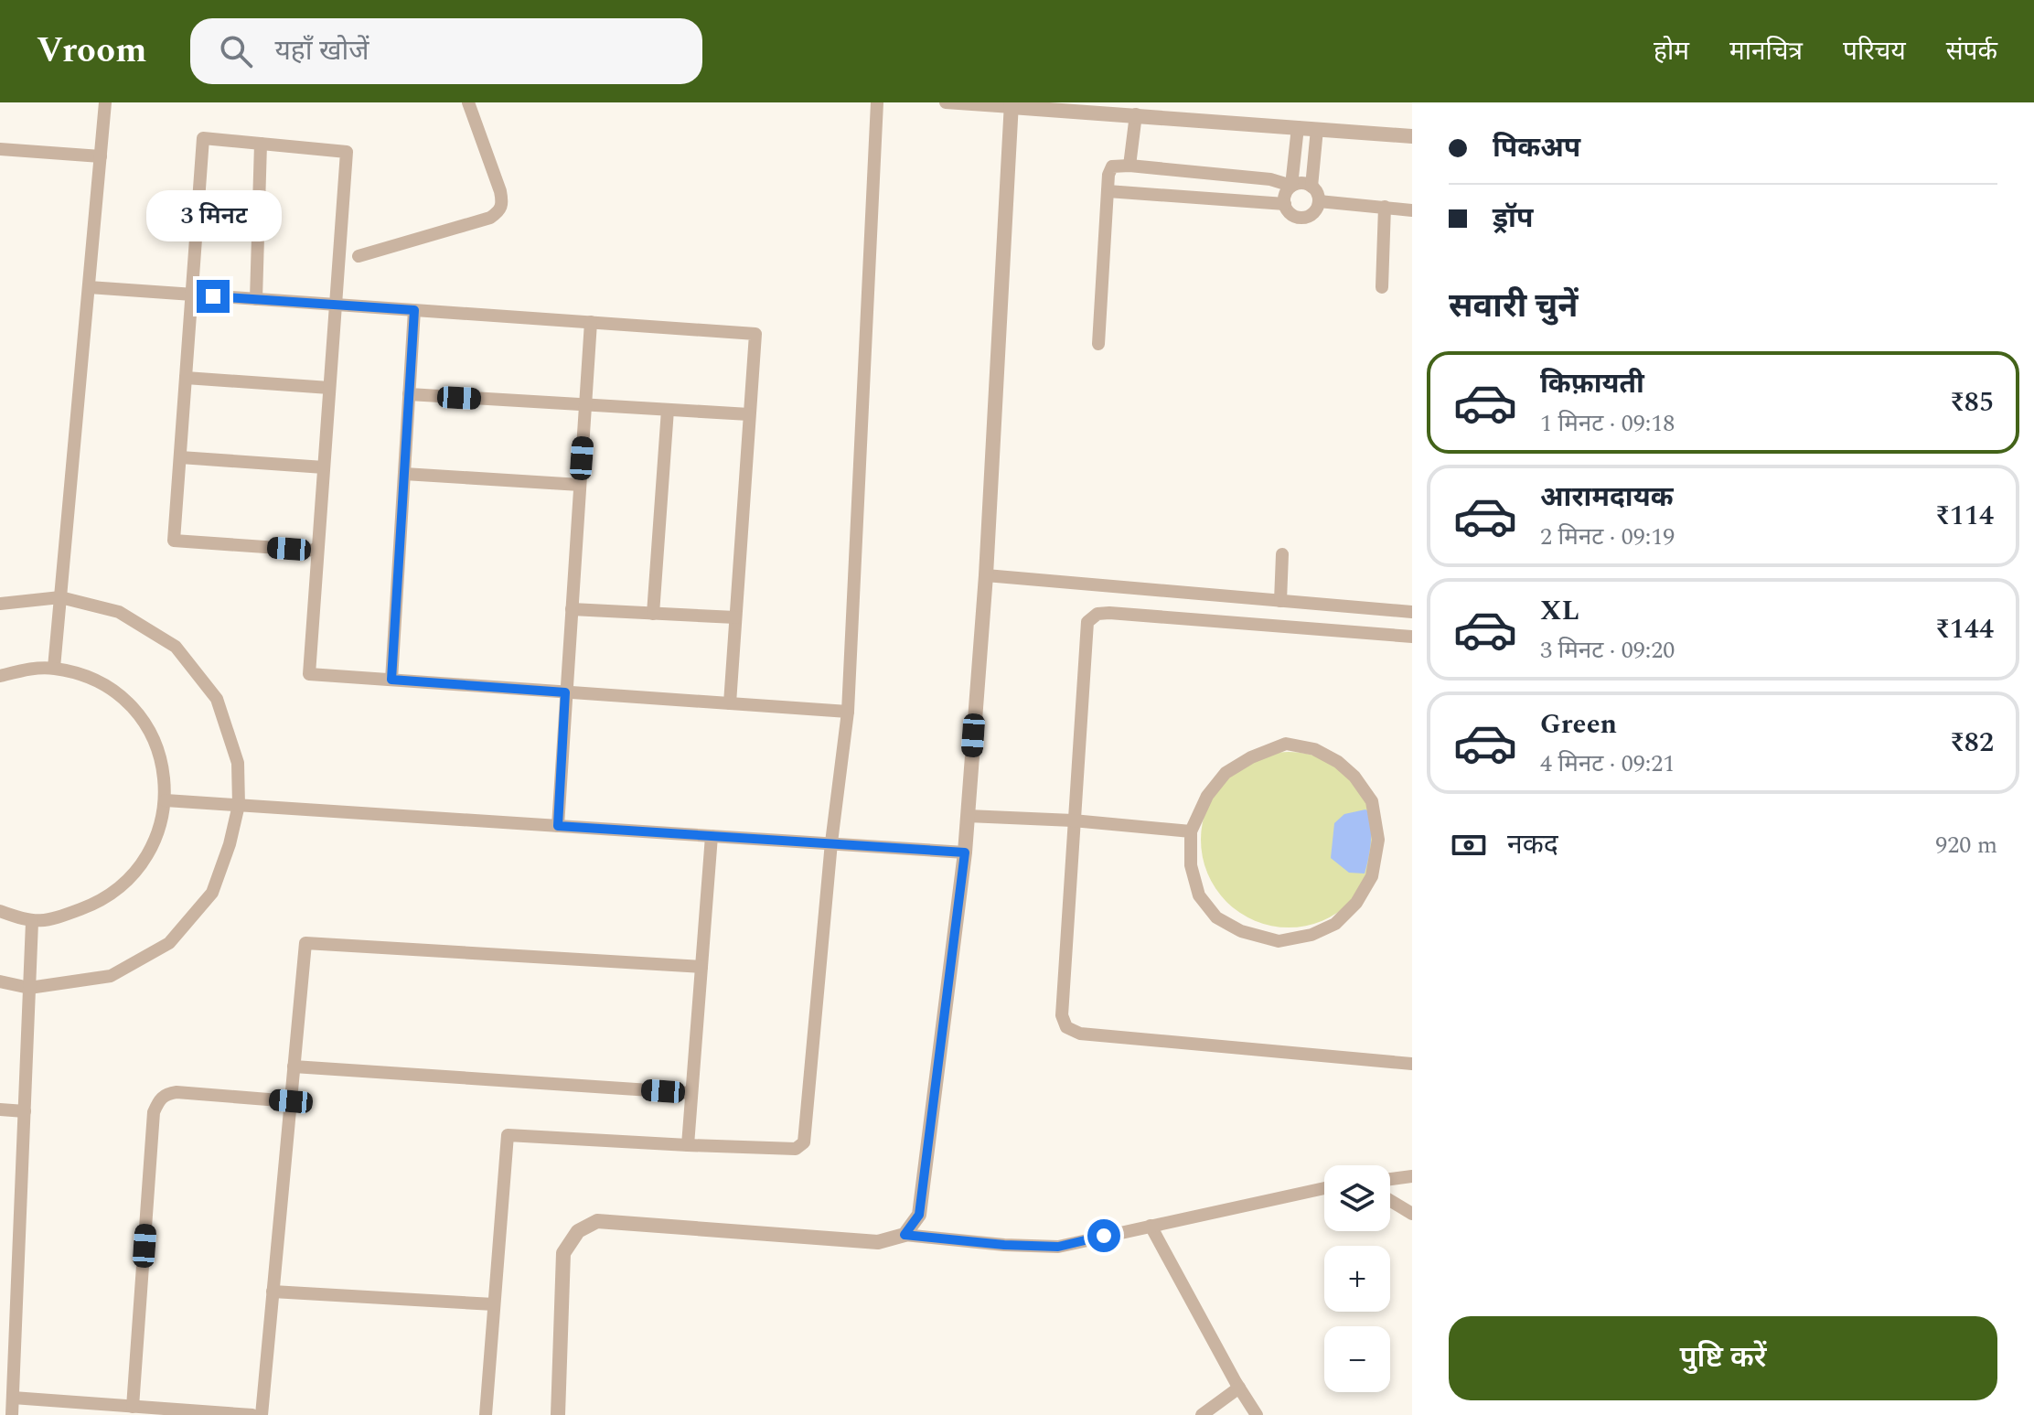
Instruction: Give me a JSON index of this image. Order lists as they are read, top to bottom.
{
  "page": {
    "header": "Vroom",
    "search": "यहाँ खोजें",
    "nav": [
      "होम",
      "मानचित्र",
      "परिचय",
      "संपर्क"
    ],
    "banner": ["पिकअप", "ड्रॉप"],
    "bubble": "3 मिनट",
    "heading": "सवारी चुनें",
    "list": [
      {
        "name": "किफ़ायती",
        "note": "1 मिनट · 09:18",
        "value": "₹85"
      },
      {
        "name": "आरामदायक",
        "note": "2 मिनट · 09:19",
        "value": "₹114"
      },
      {
        "name": "XL",
        "note": "3 मिनट · 09:20",
        "value": "₹144"
      },
      {
        "name": "Green",
        "note": "4 मिनट · 09:21",
        "value": "₹82"
      }
    ],
    "pay": ["नकद", "920 m"],
    "map_buttons": ["+", "−"],
    "buttons": "पुष्टि करें"
  }
}
